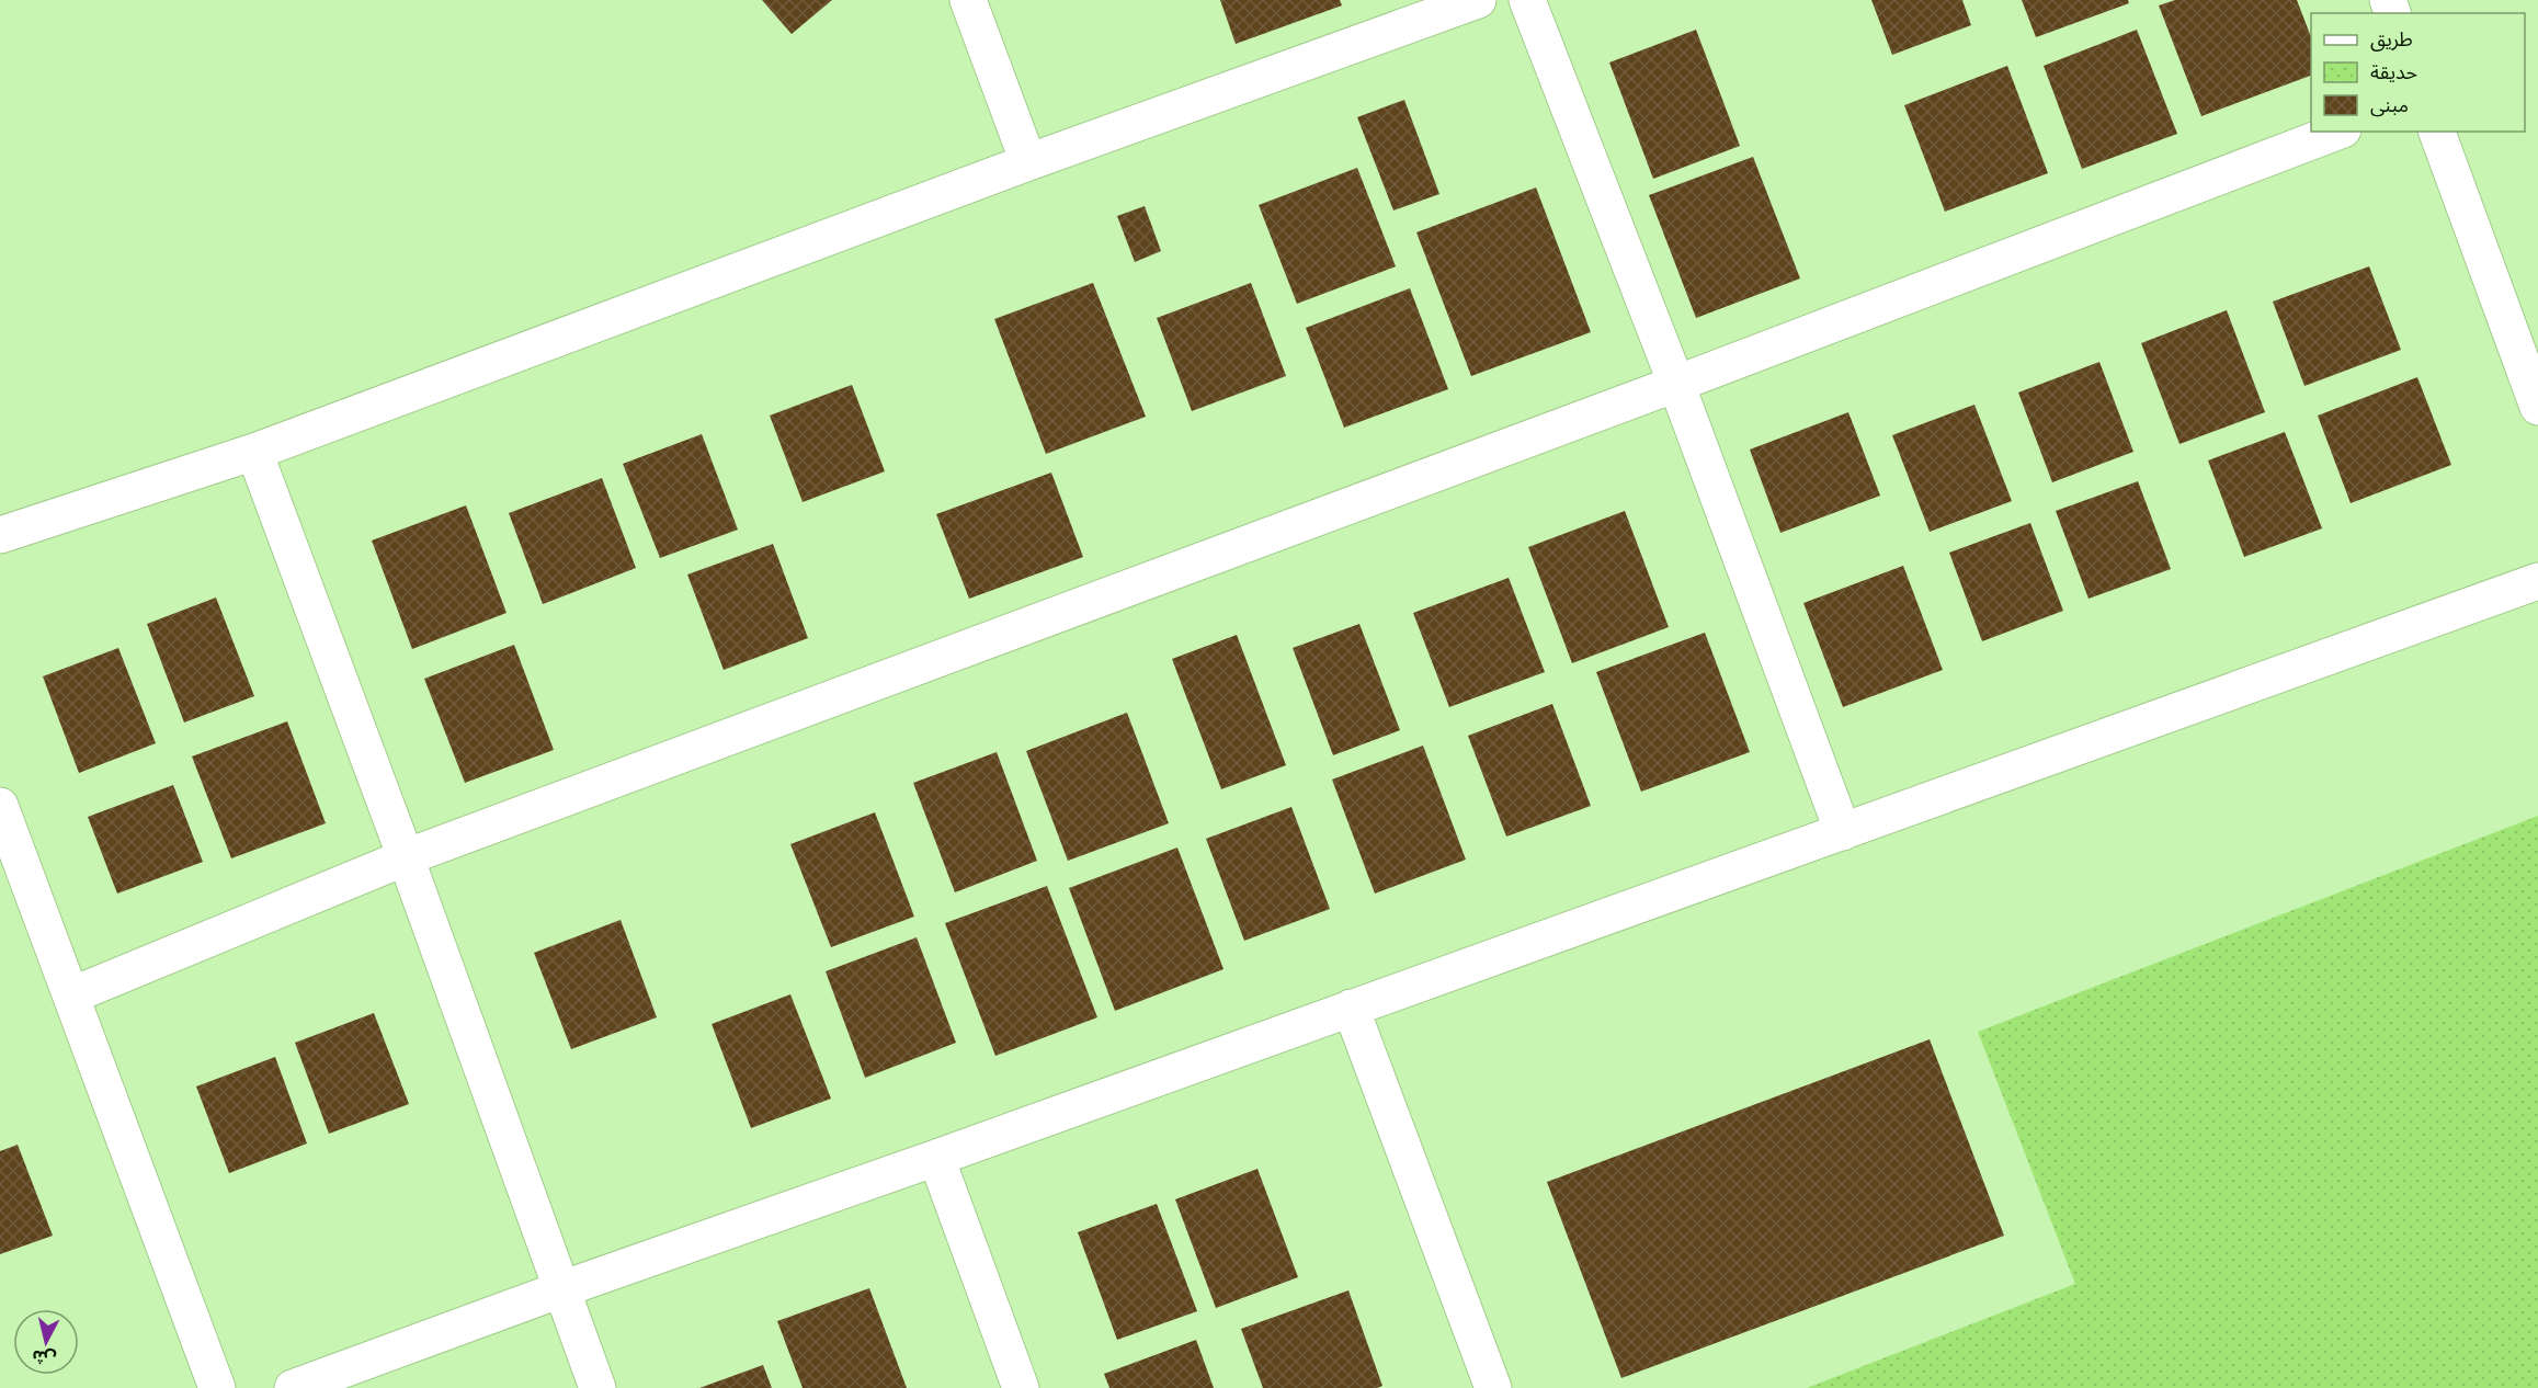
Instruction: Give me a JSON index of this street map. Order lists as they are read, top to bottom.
{
  "legend": ["طريق", "حديقة", "مبنى"],
  "north": "bottom"
}
